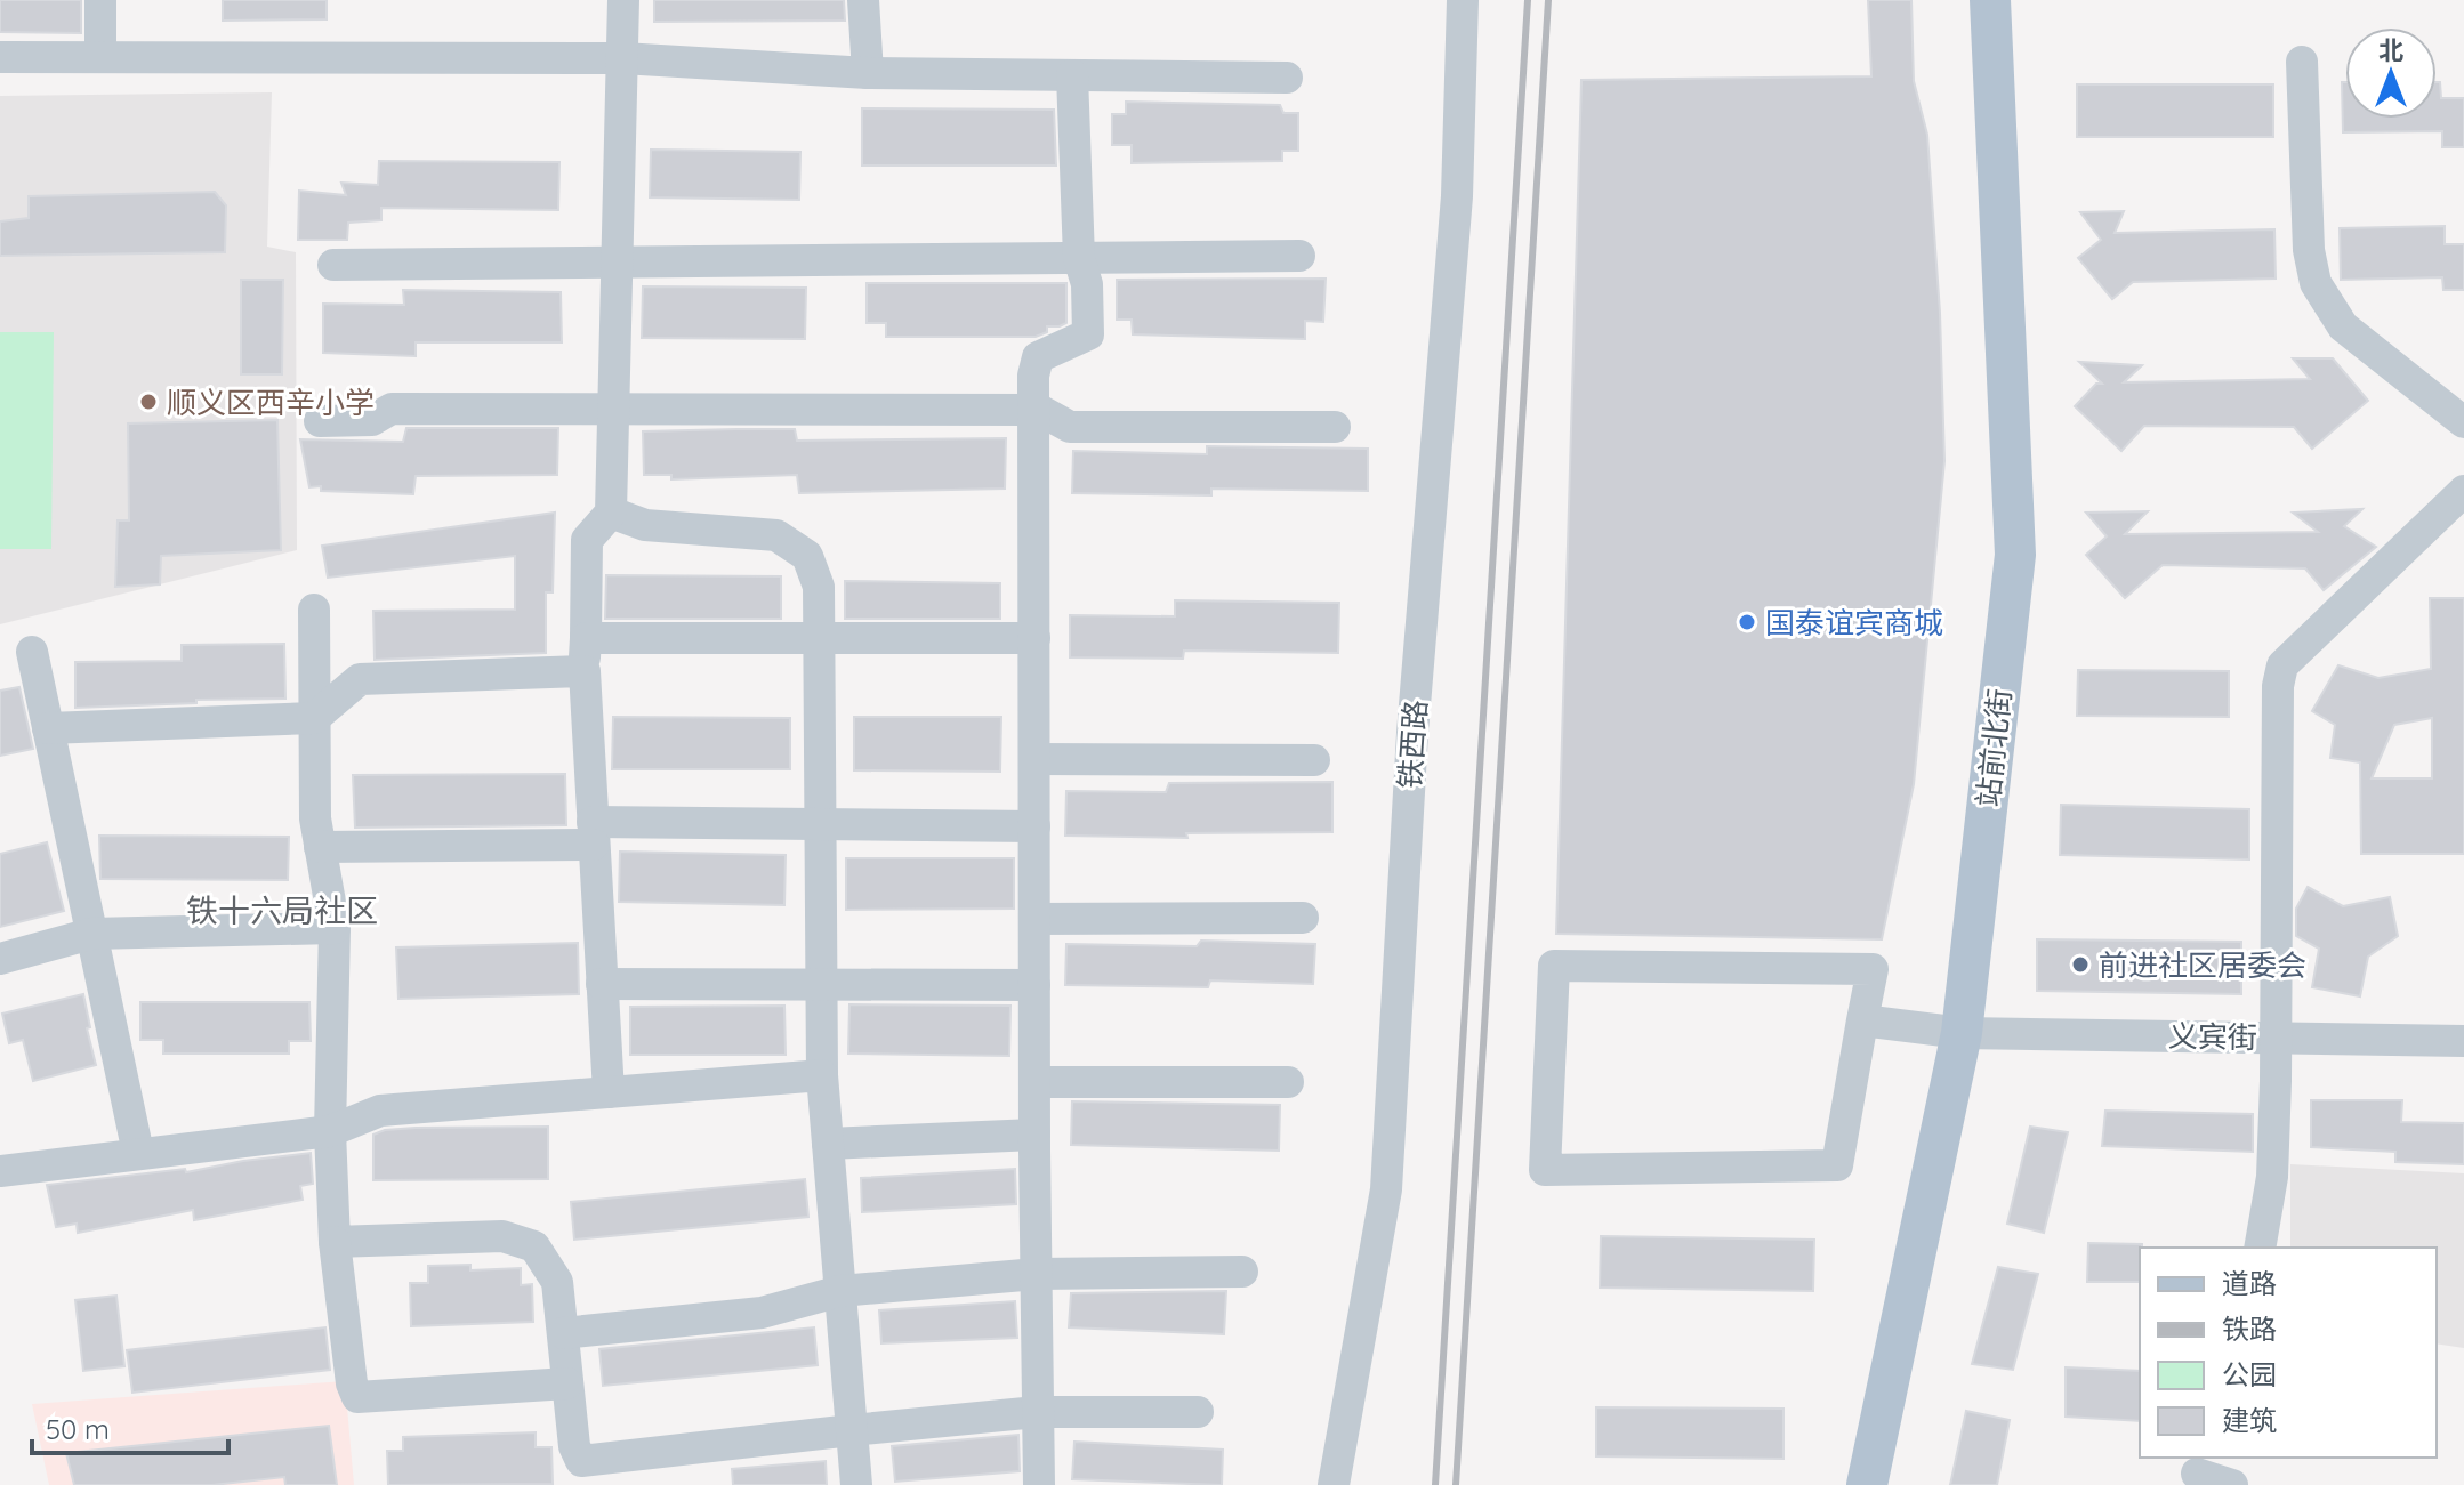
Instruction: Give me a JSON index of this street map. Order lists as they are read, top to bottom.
{
  "streets": {
    "main road": ["站前北街"],
    "street": ["铁西路", "义宾街"]
  },
  "crossings": [
    ["站前北街", "义宾街"]
  ],
  "districts": ["铁十六局社区"],
  "places": ["顺义区西辛小学", "国泰谊宾商城", "前进社区居委会"],
  "legend": [
    "道路",
    "铁路",
    "公园",
    "建筑"
  ],
  "scale_bar": "50 m",
  "north": "top"
}
